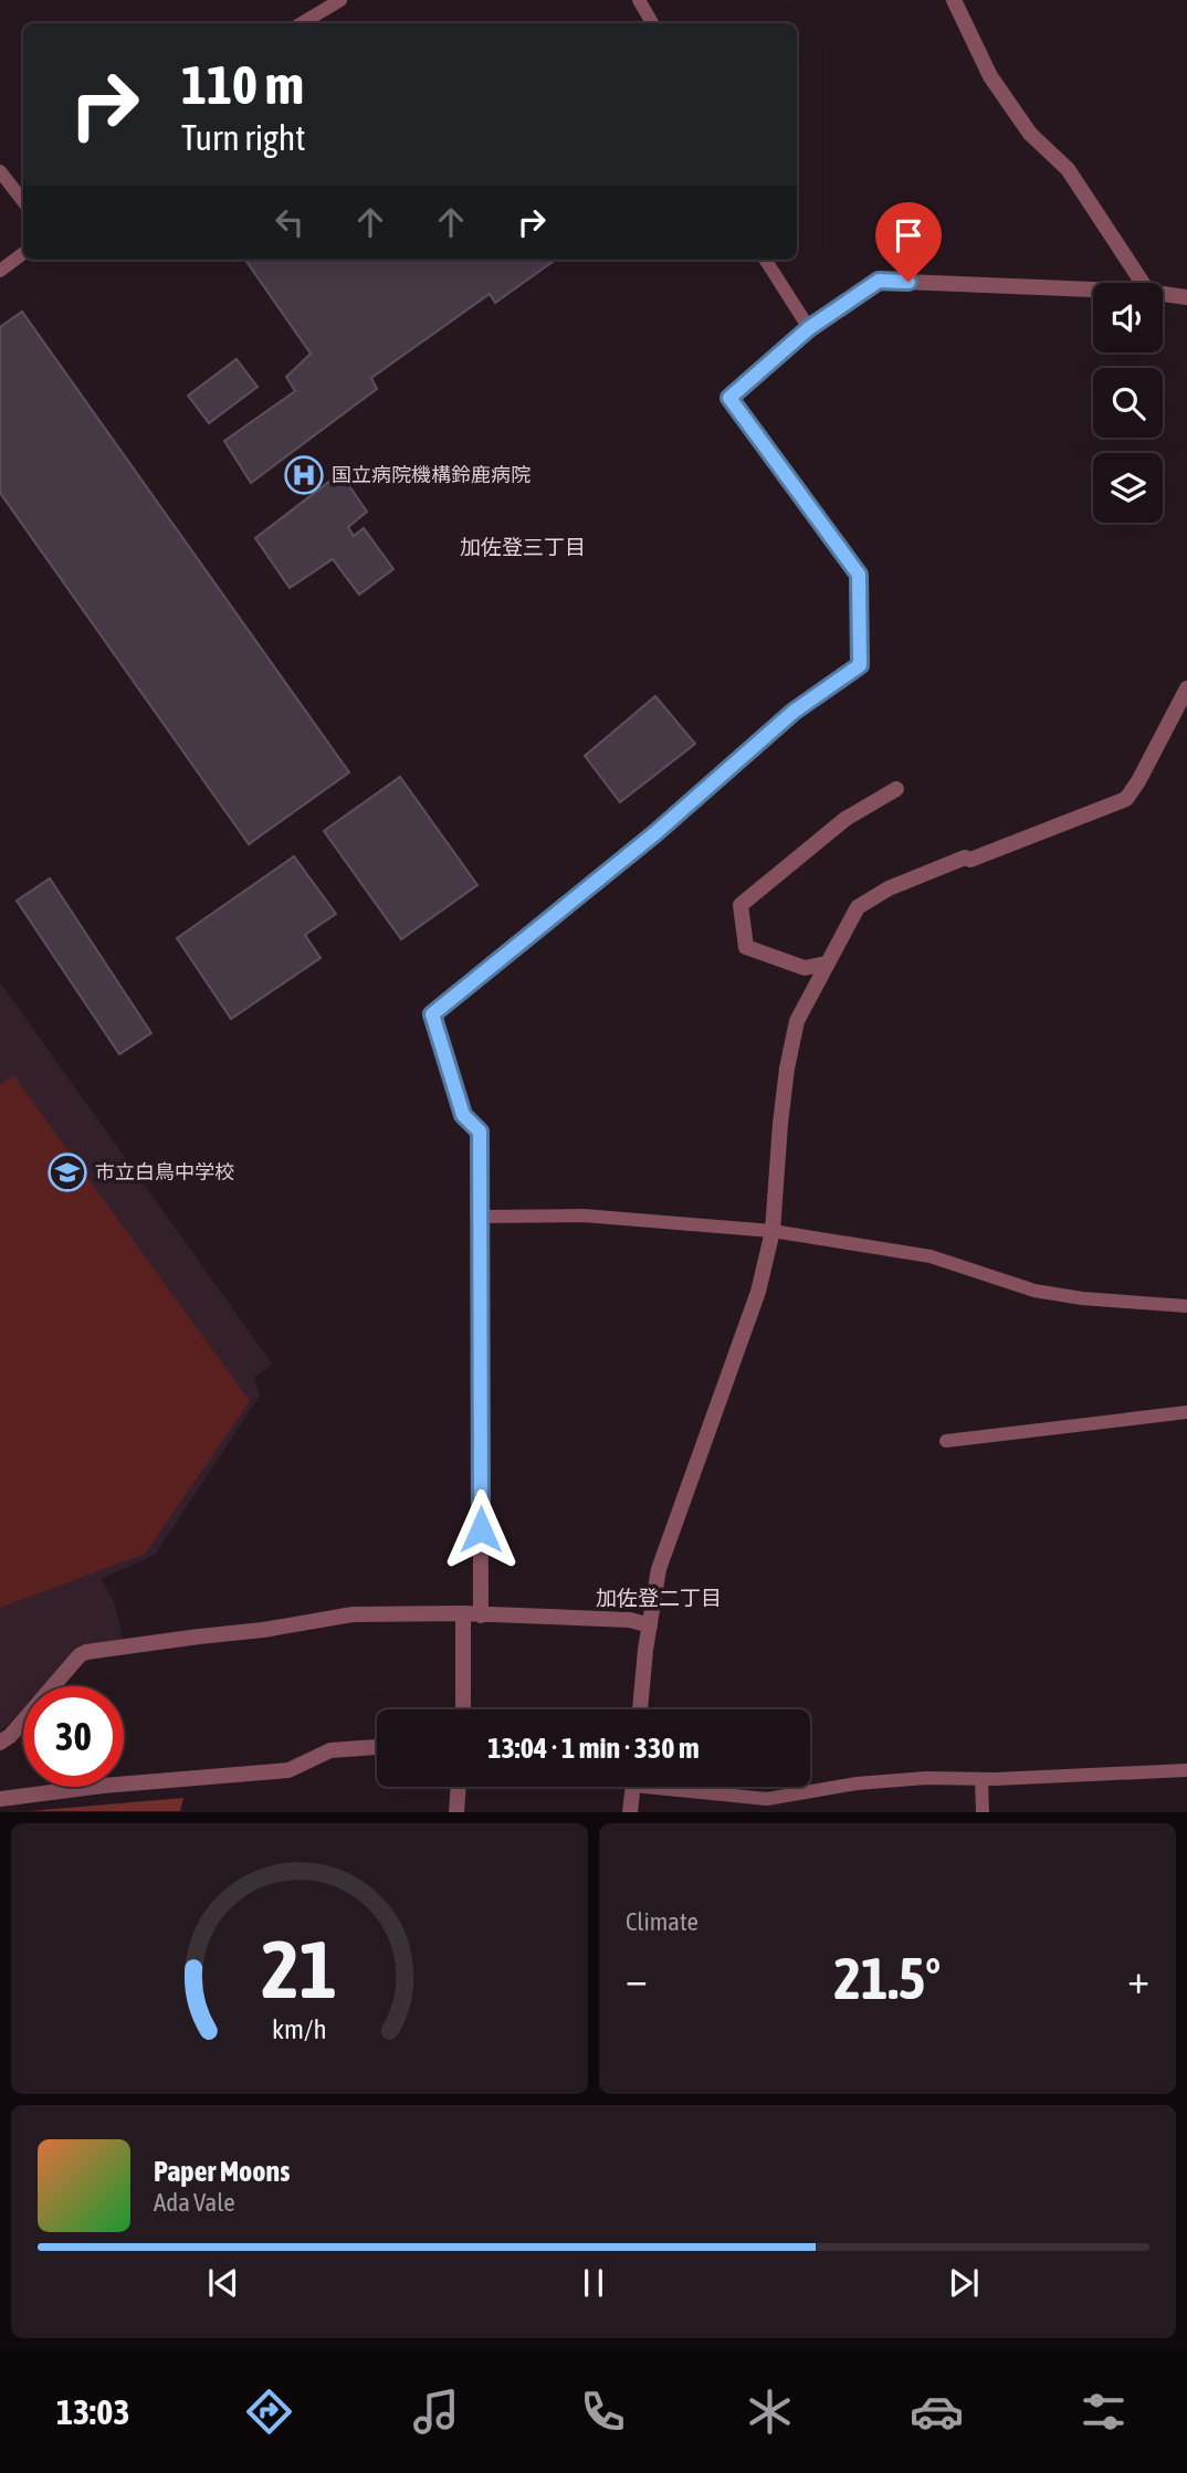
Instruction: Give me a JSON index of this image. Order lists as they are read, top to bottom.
{
  "districts": ["加佐登三丁目", "加佐登二丁目"],
  "places": {
    "hospital": ["国立病院機構鈴鹿病院"],
    "school or university": ["市立白鳥中学校"]
  },
  "page": {
    "turn": ["110 m", "Turn right"],
    "limit": "30",
    "trip": "13:04 · 1 min · 330 m",
    "tile": "Climate",
    "heat": ["−", "21.5°", "+"],
    "song": ["Paper Moons", "Ada Vale"],
    "tabs": "13:03",
    "gauge": ["21", "km/h"]
  }
}
